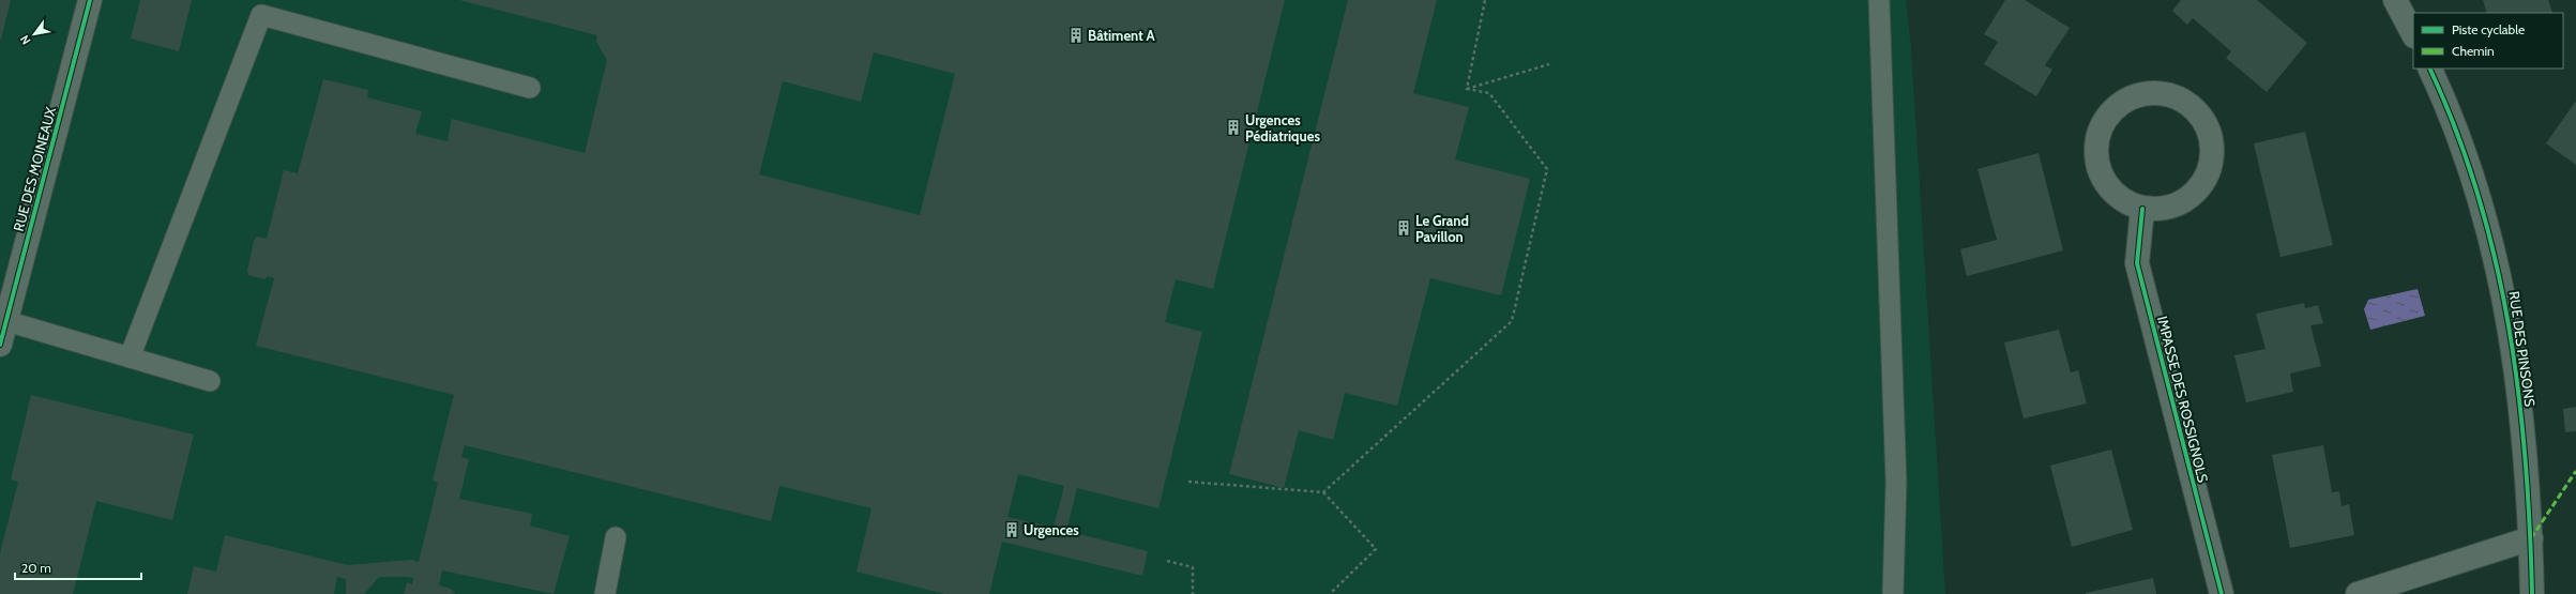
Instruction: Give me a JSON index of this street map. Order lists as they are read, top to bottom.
{
  "streets": {
    "street": ["RUE DES MOINEAUX", "RUE DES PINSONS", "IMPASSE DES ROSSIGNOLS"]
  },
  "places": {
    "building": [
      "Bâtiment A",
      "Urgences Pédiatriques",
      "Le Grand Pavillon",
      "Urgences"
    ]
  },
  "legend": ["Piste cyclable", "Chemin"],
  "scale_bar": "20 m",
  "north": "bottom left"
}
